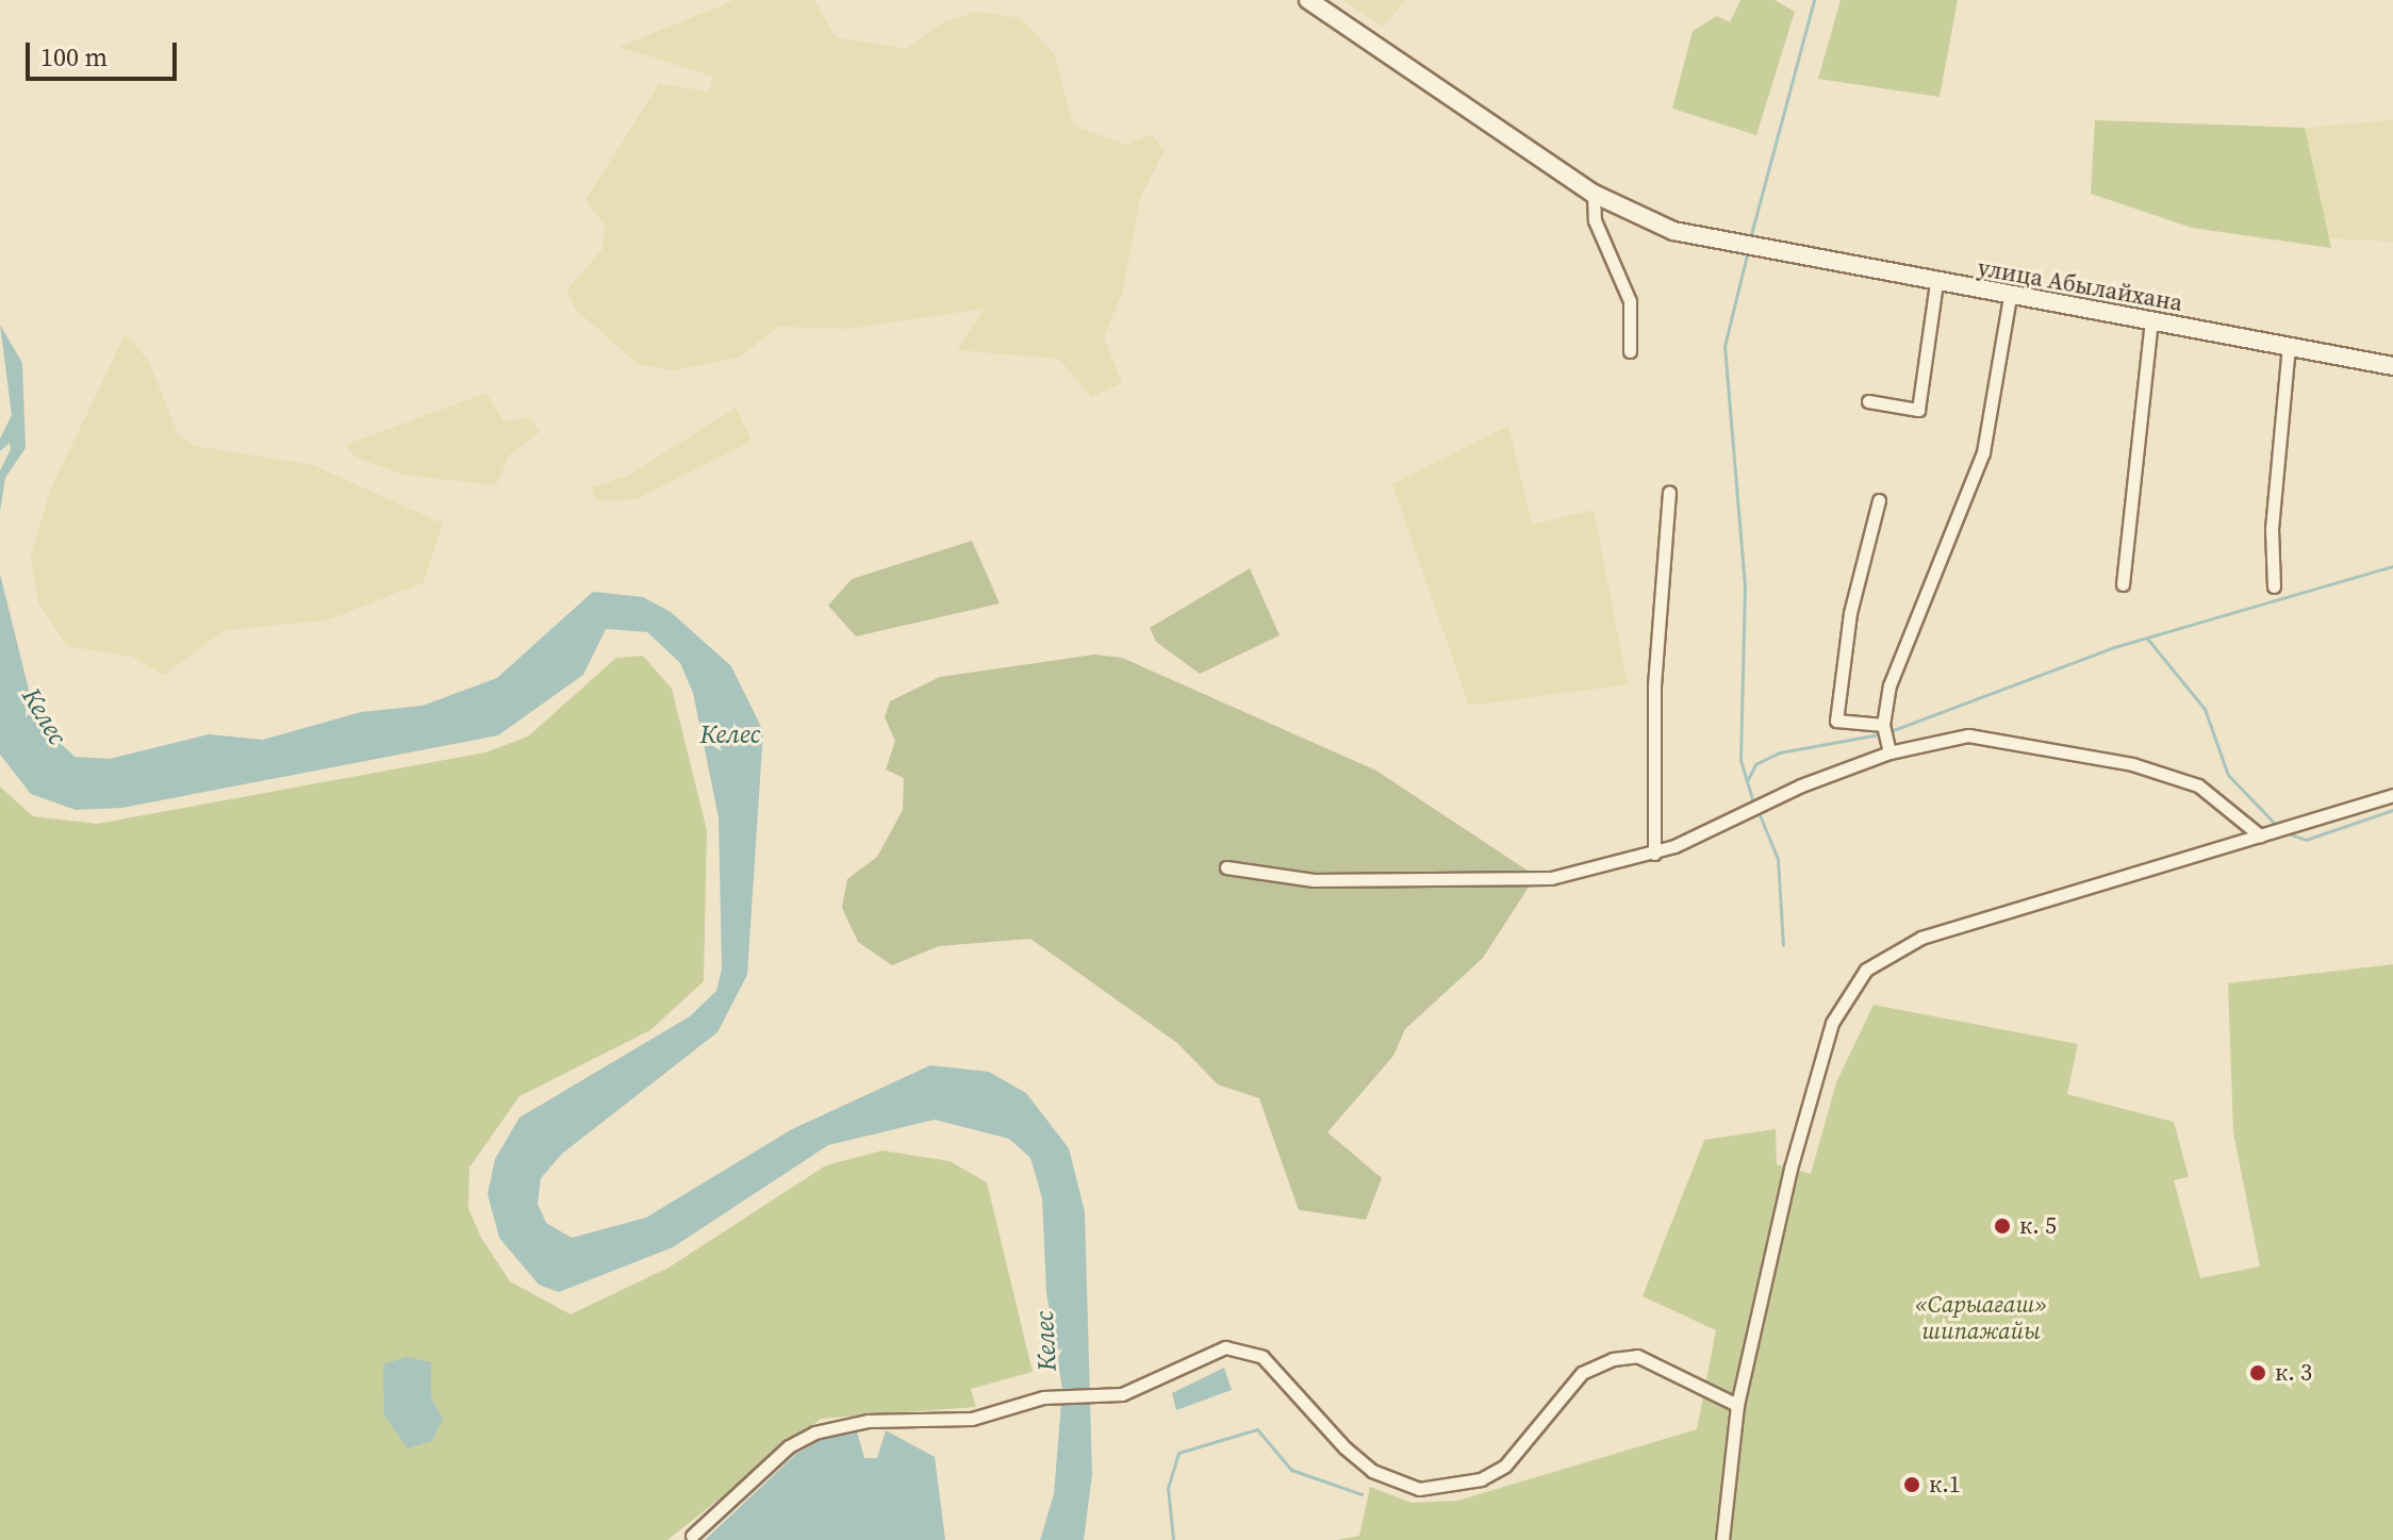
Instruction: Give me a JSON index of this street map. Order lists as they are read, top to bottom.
{
  "streets": {
    "main road": ["улица Абылайхана"]
  },
  "water": ["Келес"],
  "parks": ["«Сарыағаш» шипажайы"],
  "places": ["к. 5", "к. 3", "к.1"],
  "scale_bar": "100 m"
}
